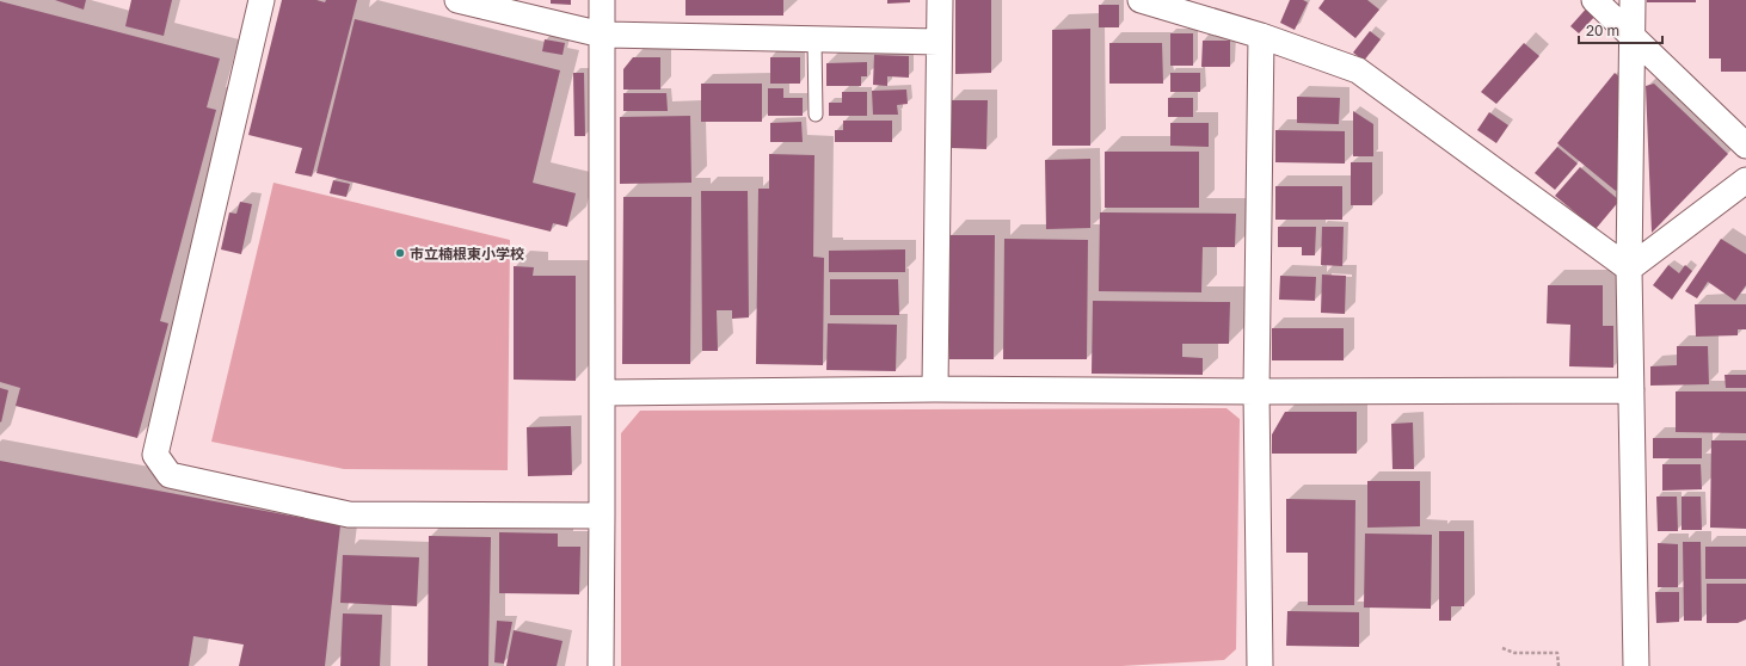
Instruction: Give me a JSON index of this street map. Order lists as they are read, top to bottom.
{
  "places": ["市立楠根東小学校"],
  "scale_bar": "20 m"
}
